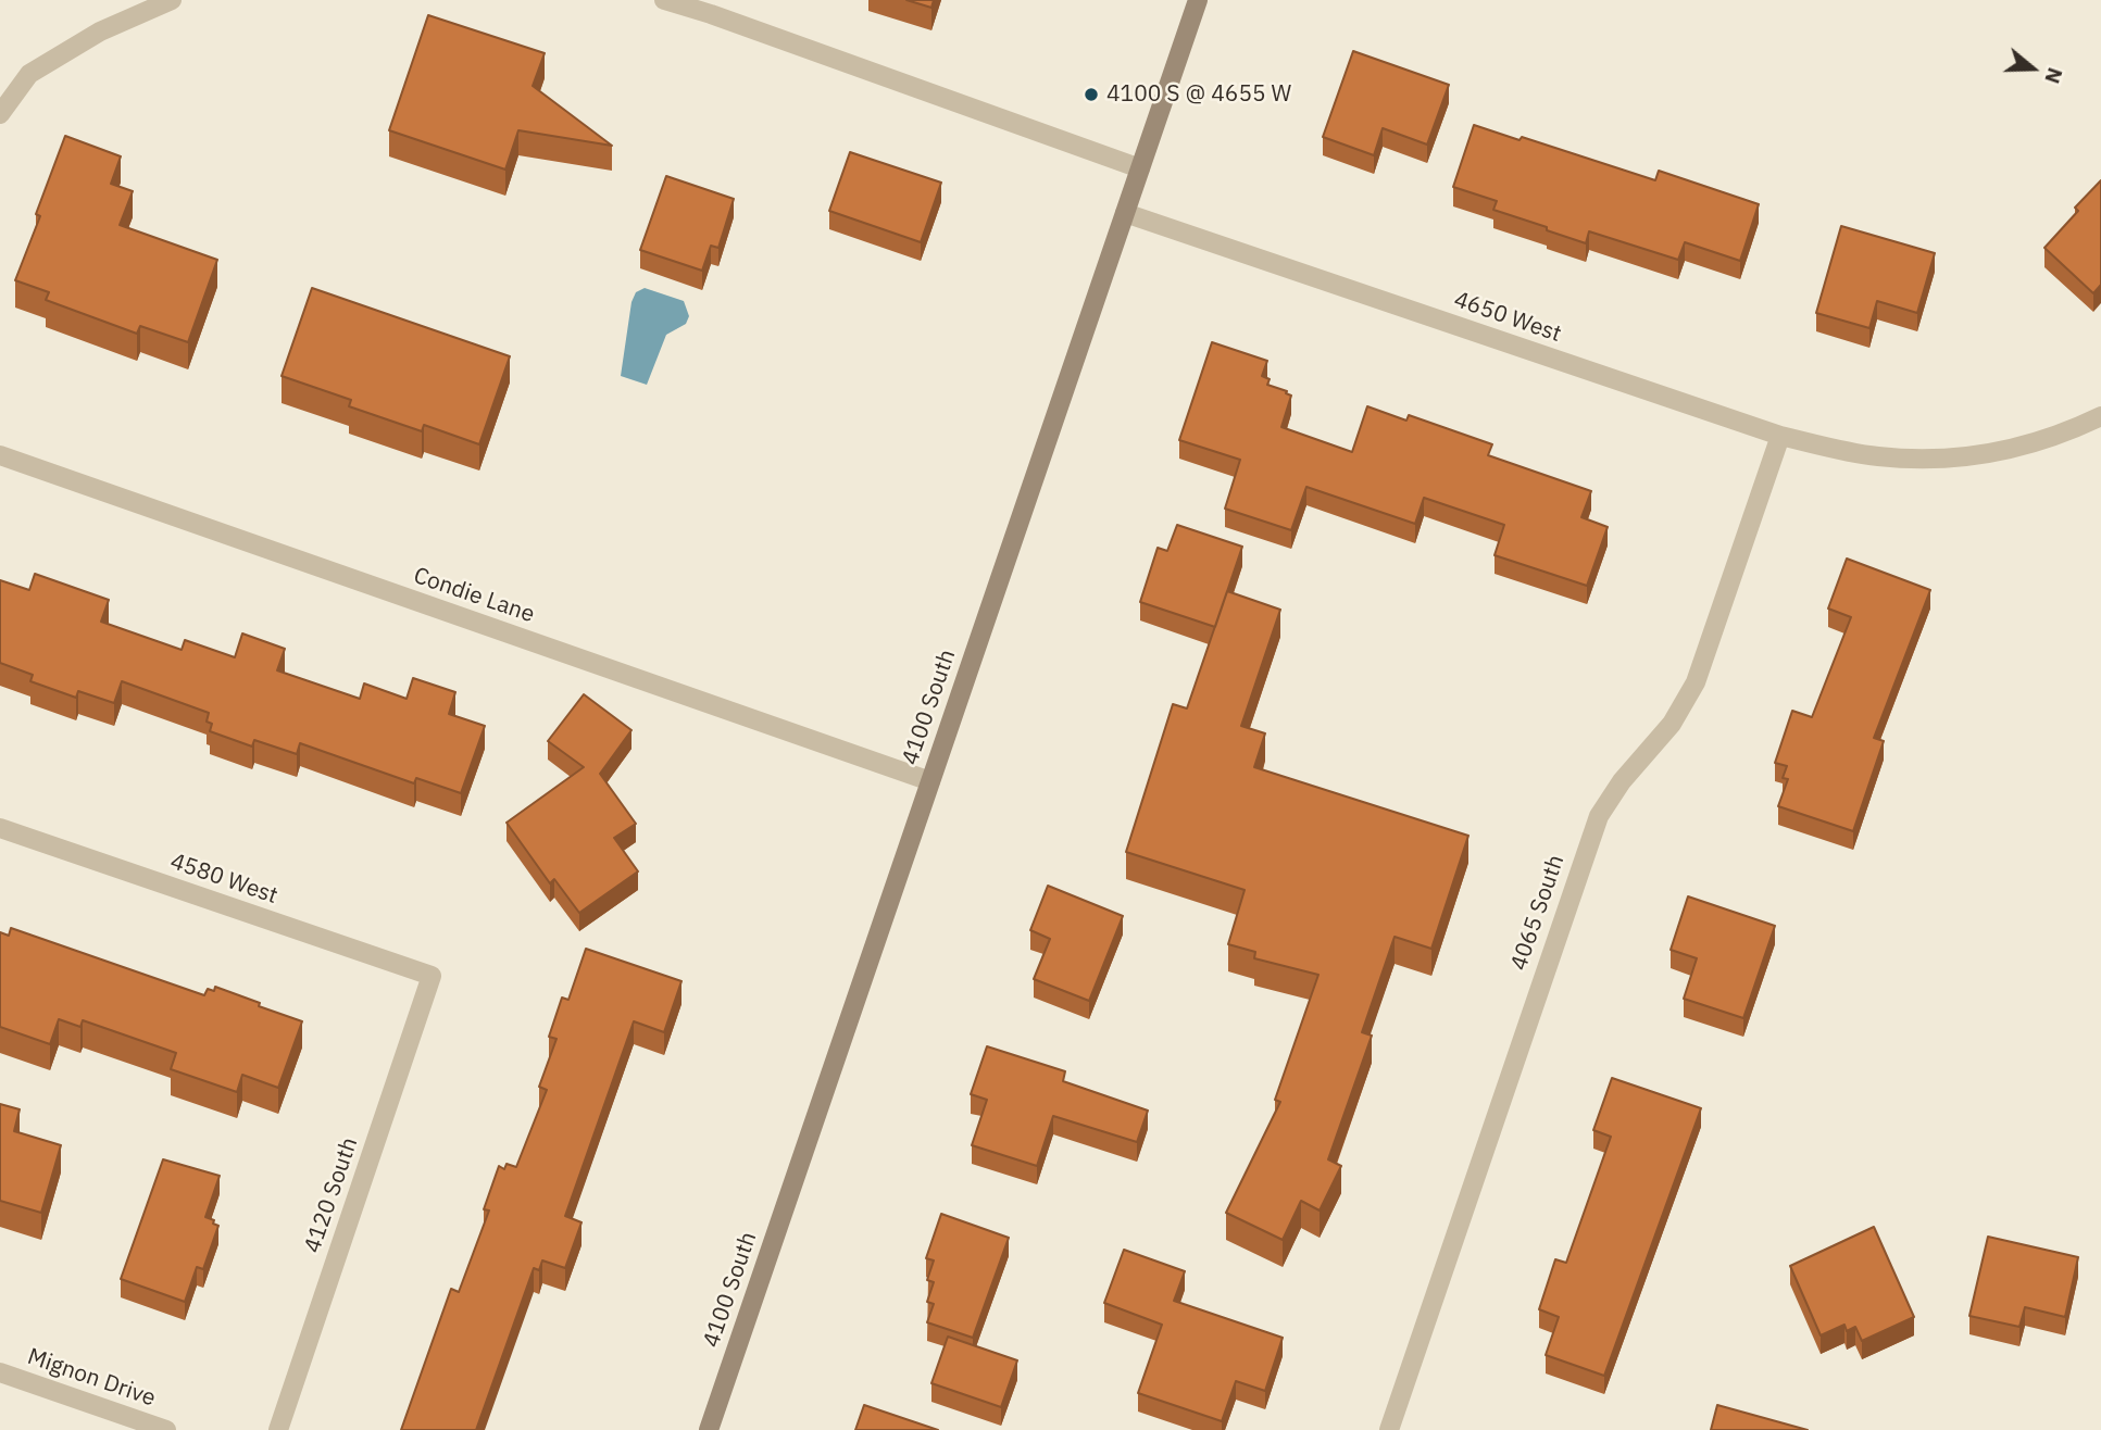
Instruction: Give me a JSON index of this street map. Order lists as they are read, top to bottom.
{
  "streets": {
    "main road": ["4100 South"],
    "street": [
      "4650 West",
      "Condie Lane",
      "4580 West",
      "4065 South",
      "4120 South",
      "Mignon Drive"
    ]
  },
  "crossings": [
    ["4650 West", "4100 South"],
    ["4650 West", "4065 South"],
    ["Condie Lane", "4100 South"],
    ["4580 West", "4120 South"]
  ],
  "places": ["4100 S @ 4655 W"],
  "north": "right"
}
